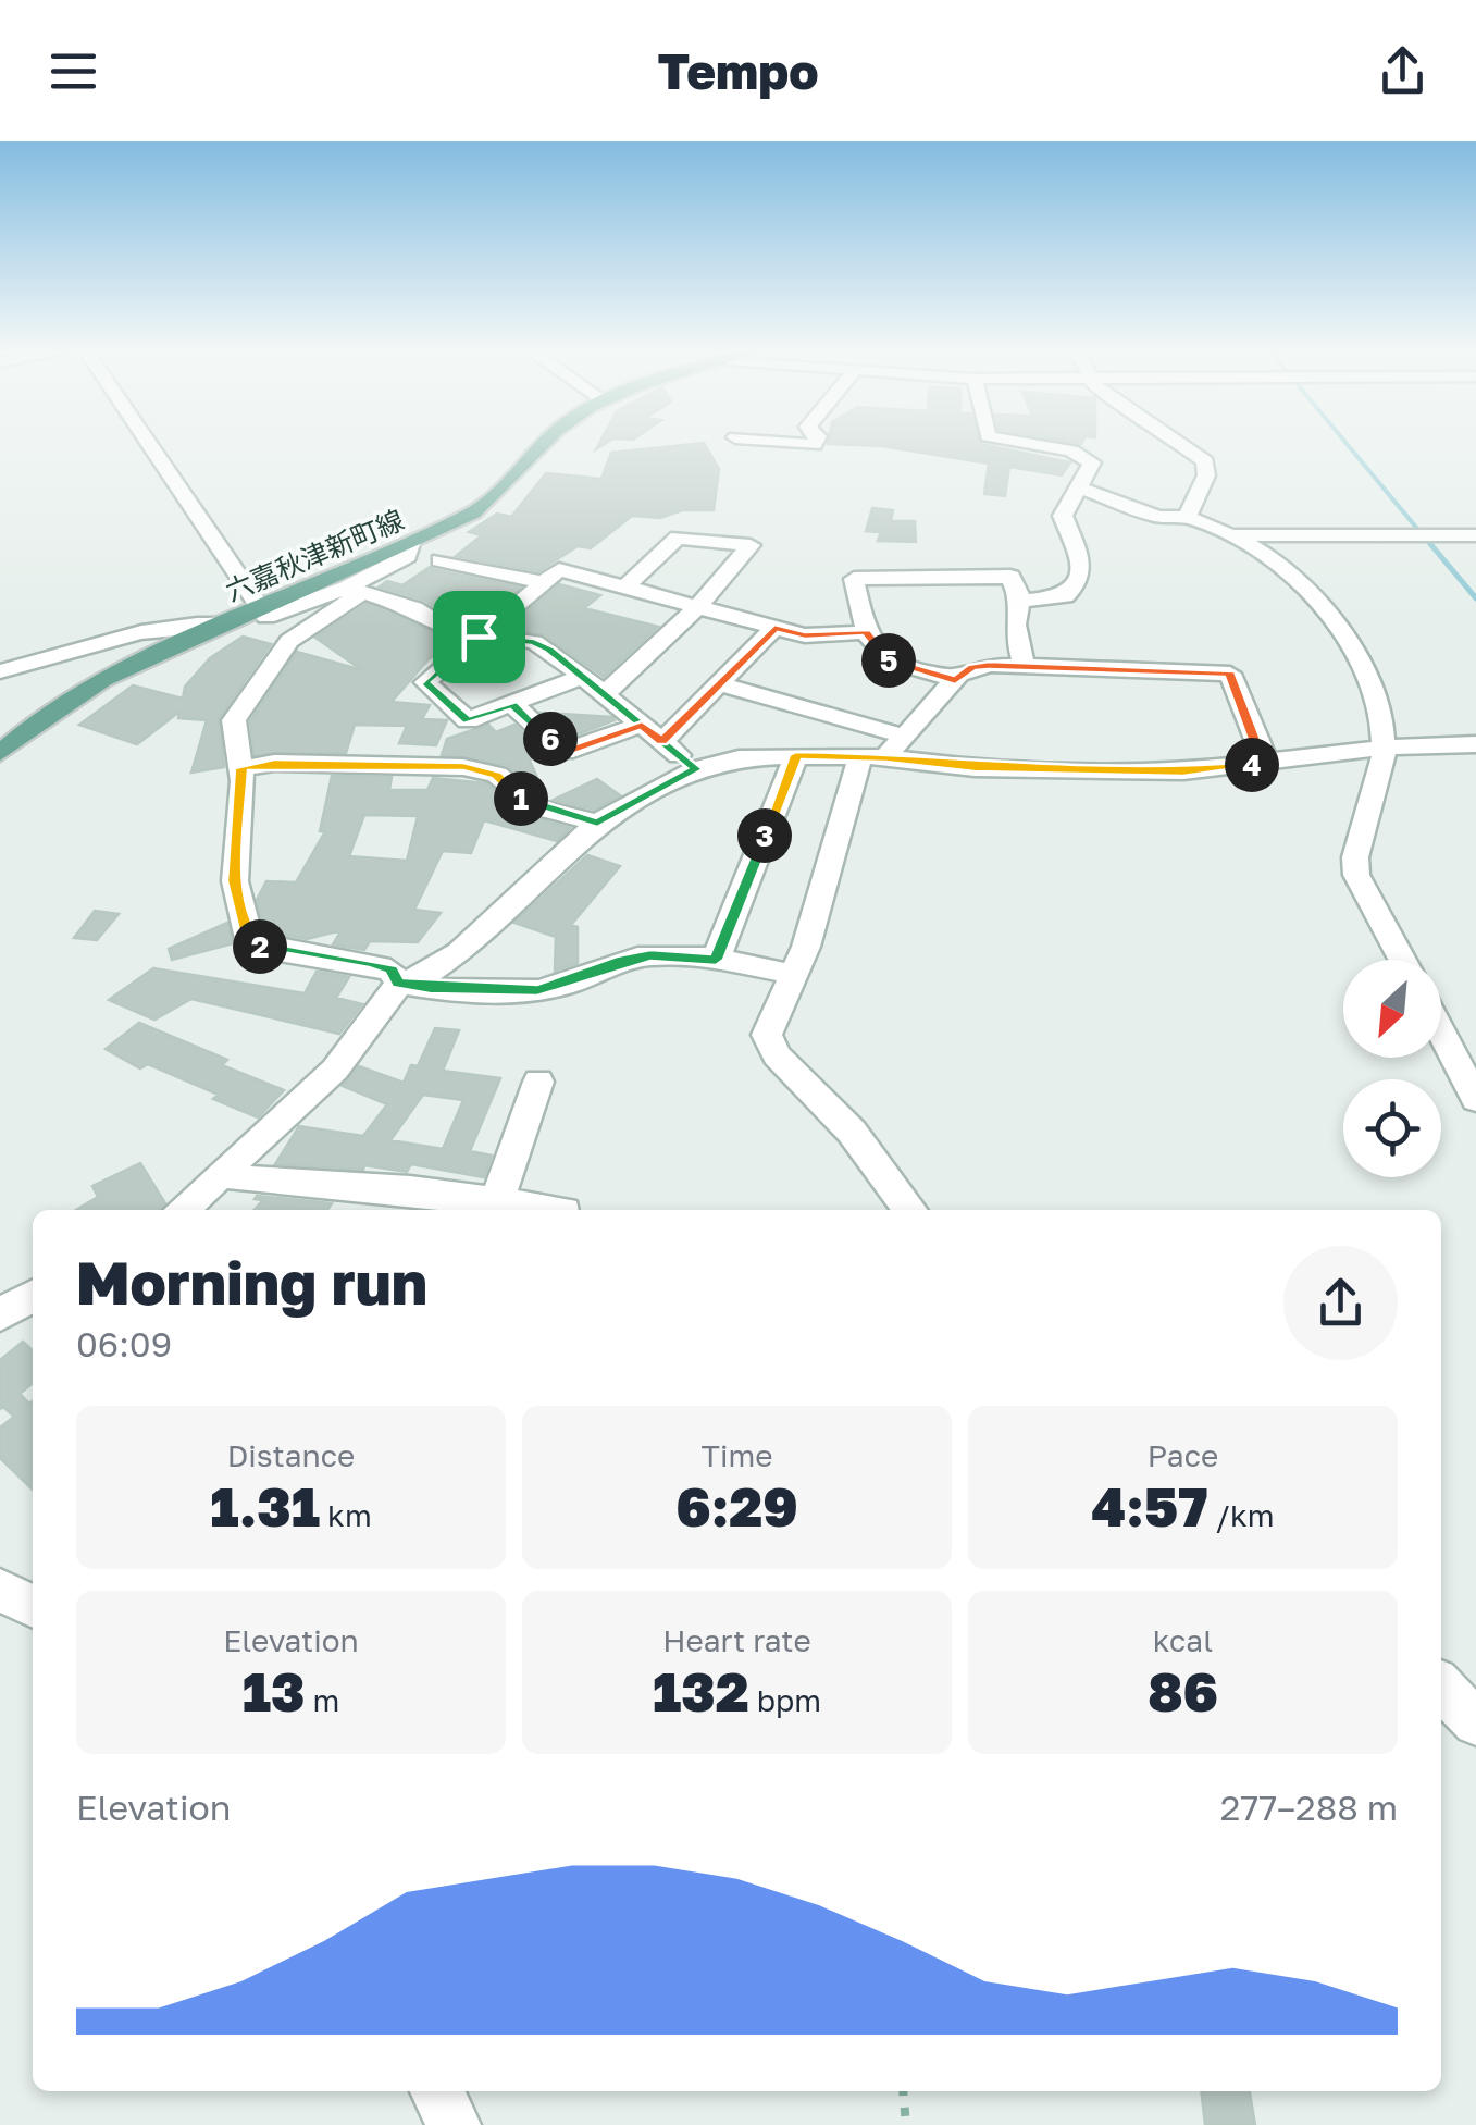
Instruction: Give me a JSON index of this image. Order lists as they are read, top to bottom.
{
  "streets": {
    "main road": ["六嘉秋津新町線"]
  },
  "north": "bottom left",
  "page": {
    "header": "Tempo",
    "pins": [
      "5",
      "6",
      "4",
      "1",
      "3",
      "2"
    ],
    "heading": ["Morning run", "06:09"],
    "stats": [
      ["Distance", "1.31 km"],
      ["Time", "6:29"],
      ["Pace", "4:57 /km"],
      ["Elevation", "13 m"],
      ["Heart rate", "132 bpm"],
      ["kcal", "86"]
    ],
    "chart": ["Elevation", "277–288 m"]
  }
}
